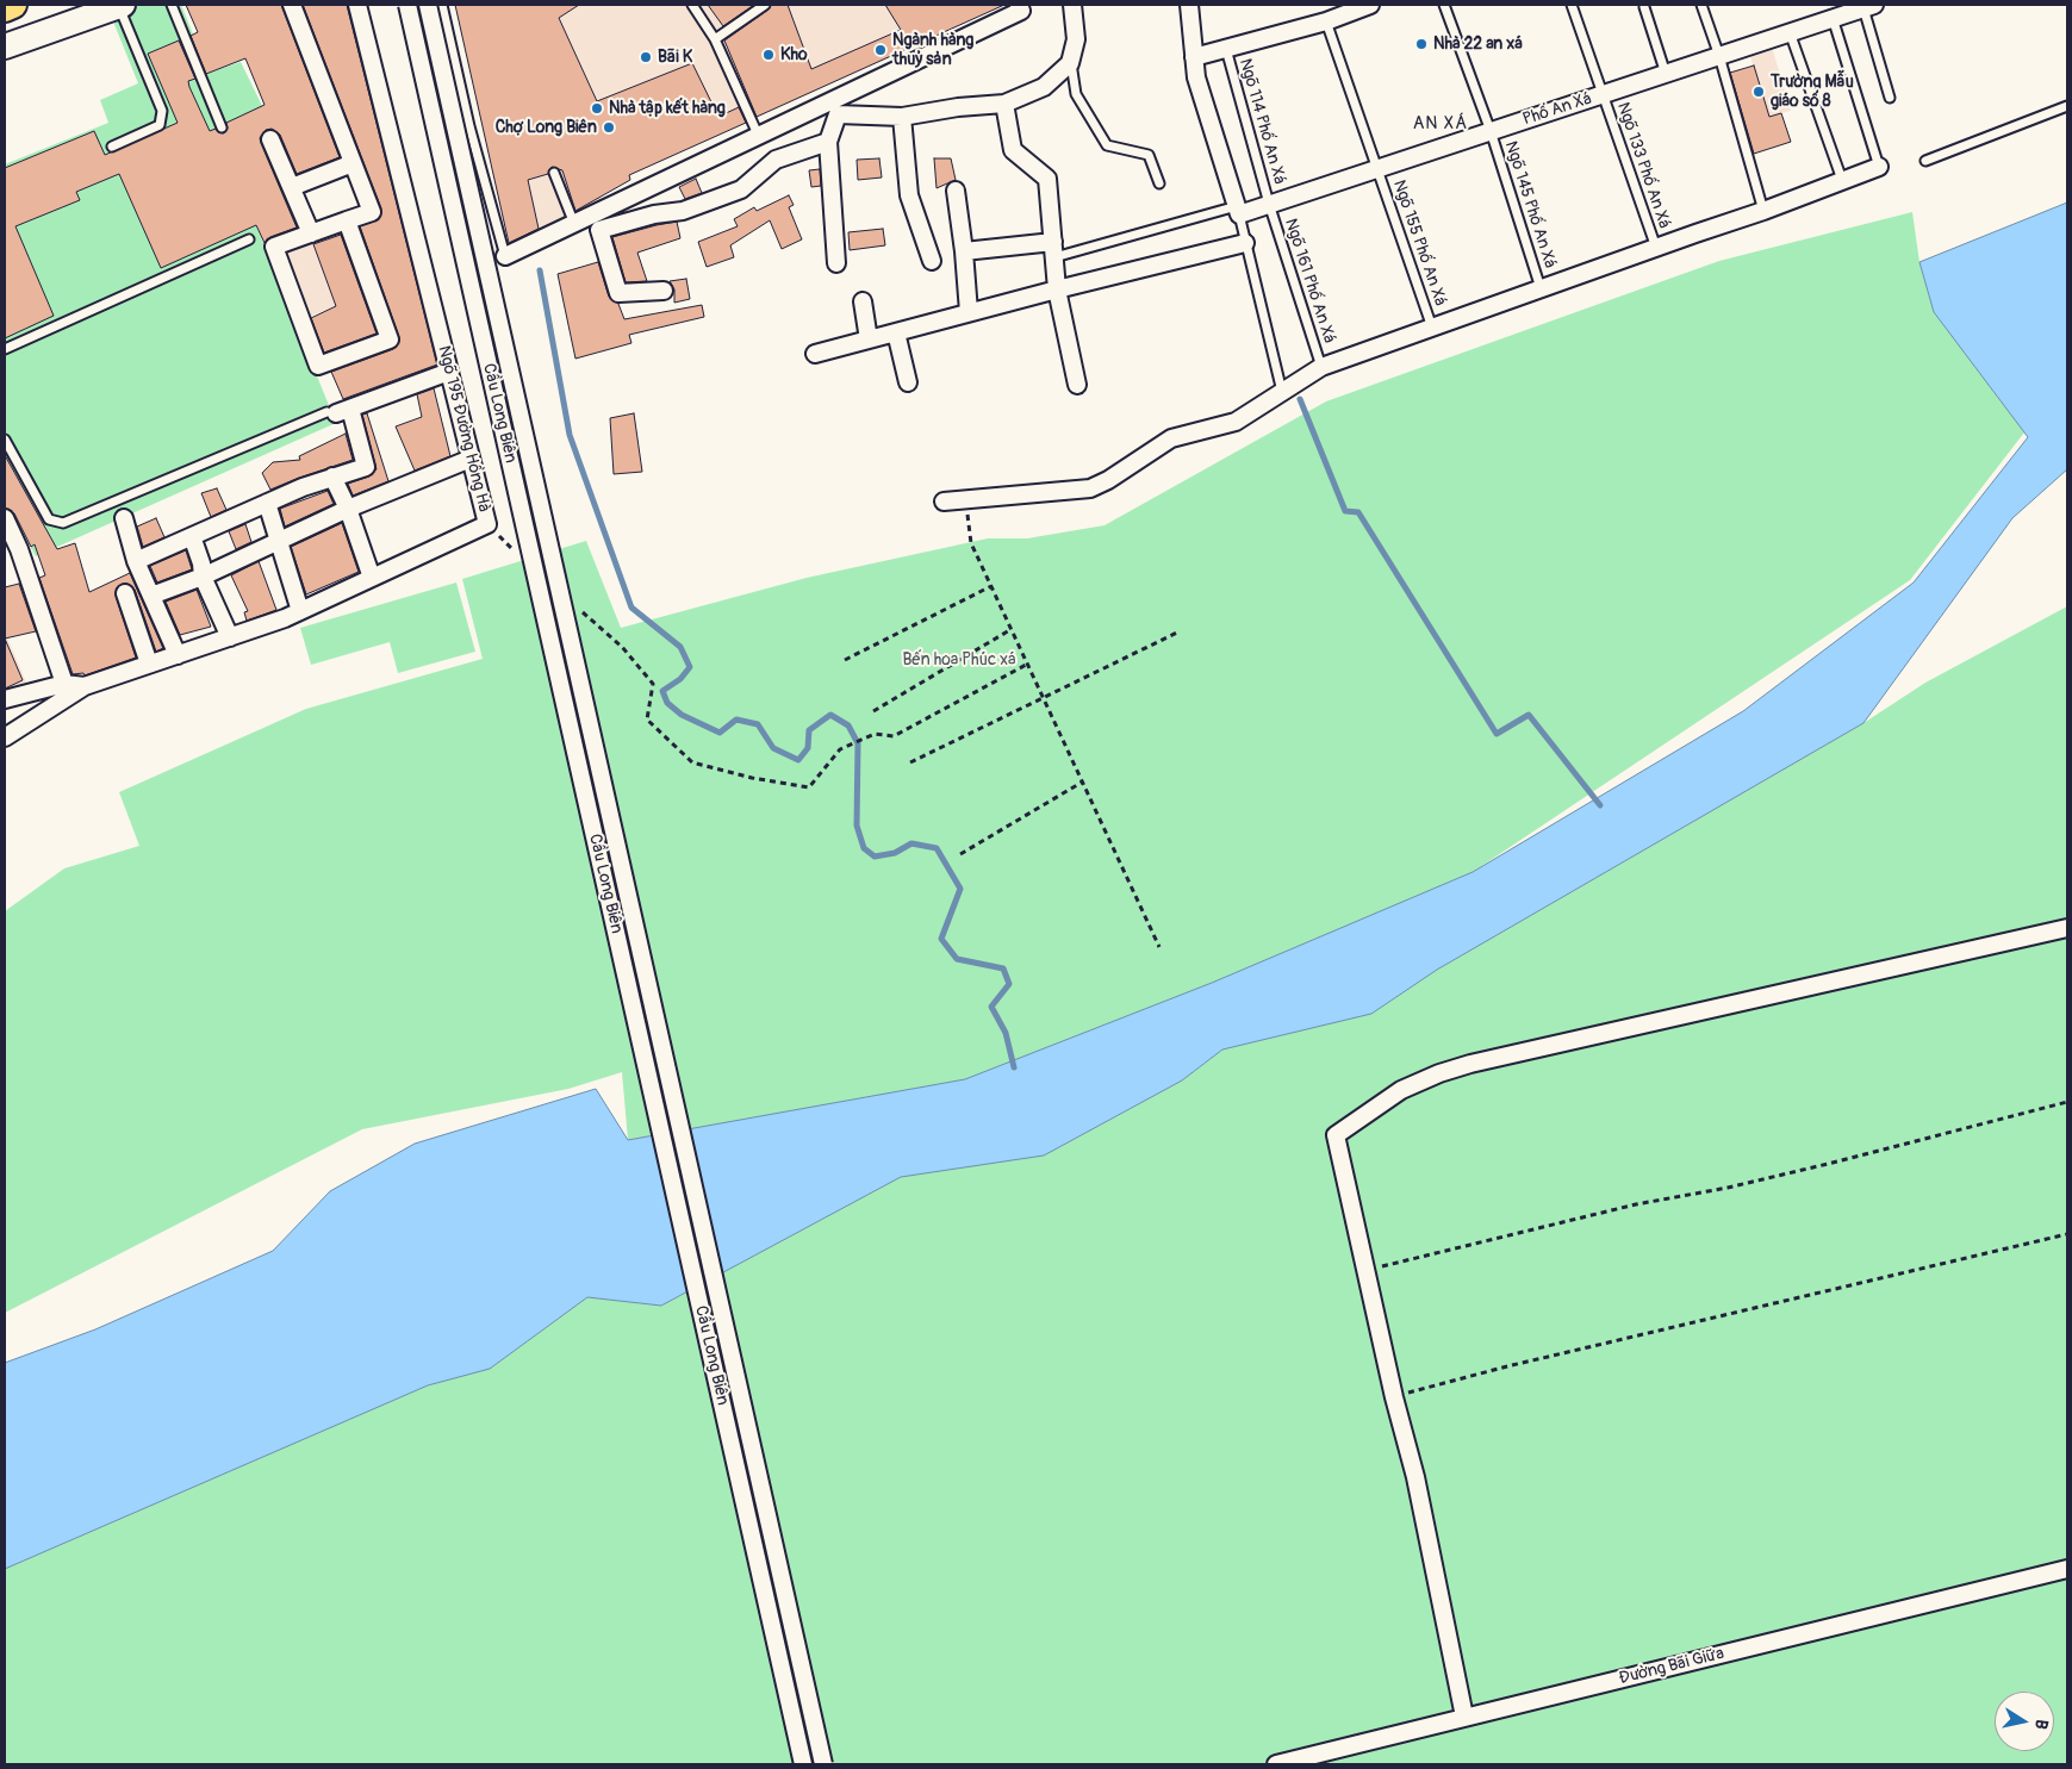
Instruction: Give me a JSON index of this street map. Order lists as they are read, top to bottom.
{
  "streets": {
    "street": [
      "Phố An Xá",
      "Cầu Long Biên",
      "Ngõ 195 Đường Hồng Hà",
      "Đường Bãi Giữa"
    ],
    "lane": [
      "Ngõ 114 Phố An Xá",
      "Ngõ 133 Phố An Xá",
      "Ngõ 145 Phố An Xá",
      "Ngõ 155 Phố An Xá",
      "Ngõ 161 Phố An Xá"
    ]
  },
  "crossings": [
    ["Phố An Xá", "Ngõ 114 Phố An Xá"],
    ["Phố An Xá", "Ngõ 133 Phố An Xá"],
    ["Phố An Xá", "Ngõ 145 Phố An Xá"],
    ["Phố An Xá", "Ngõ 155 Phố An Xá"],
    ["Phố An Xá", "Ngõ 161 Phố An Xá"],
    ["Ngõ 114 Phố An Xá", "Ngõ 161 Phố An Xá"]
  ],
  "districts": ["AN XÁ"],
  "parks": ["Bến hoa Phúc xá"],
  "places": [
    "Nhà 22 an xá",
    "Ngành hàng thuỷ sản",
    "Kho",
    "Bãi K",
    "Trường Mẫu giáo số 8",
    "Nhà tập kết hàng",
    "Chợ Long Biên"
  ],
  "north": "right"
}
